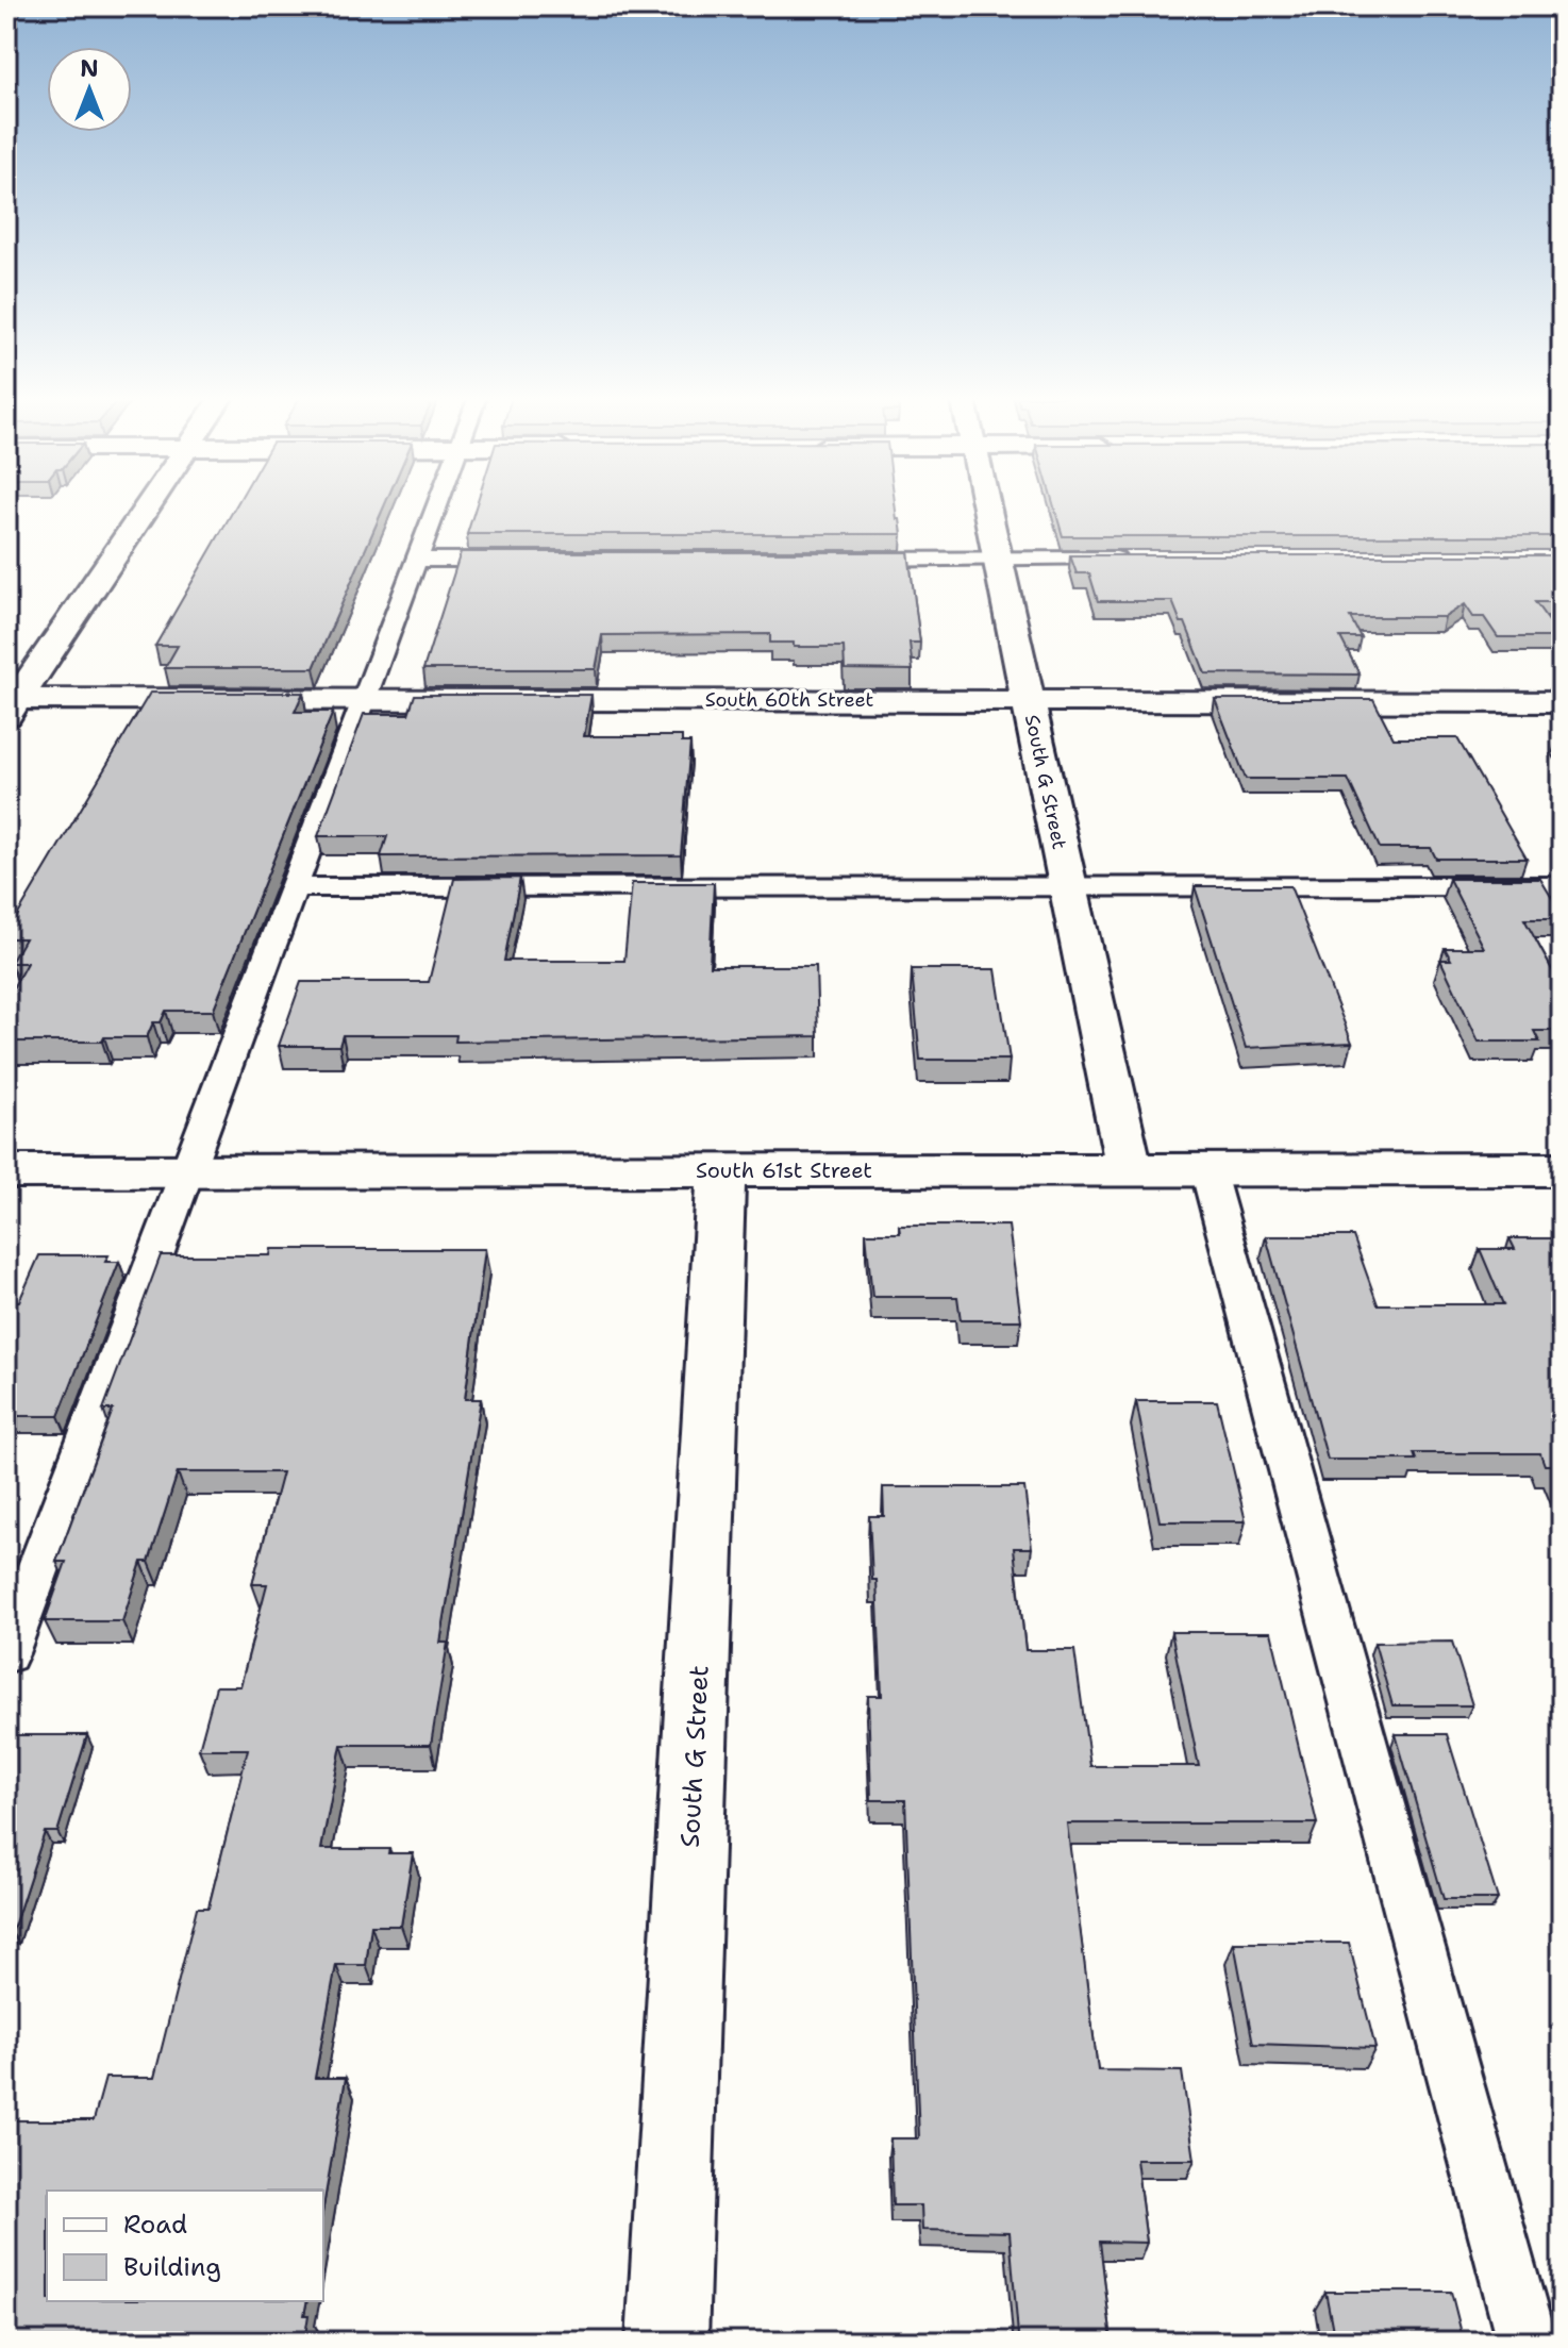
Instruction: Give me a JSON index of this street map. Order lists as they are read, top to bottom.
{
  "streets": {
    "street": ["South 60th Street", "South G Street", "South 61st Street"]
  },
  "crossings": [
    ["South 60th Street", "South G Street"],
    ["South G Street", "South 61st Street"]
  ],
  "legend": ["Road", "Building"],
  "north": "top"
}
